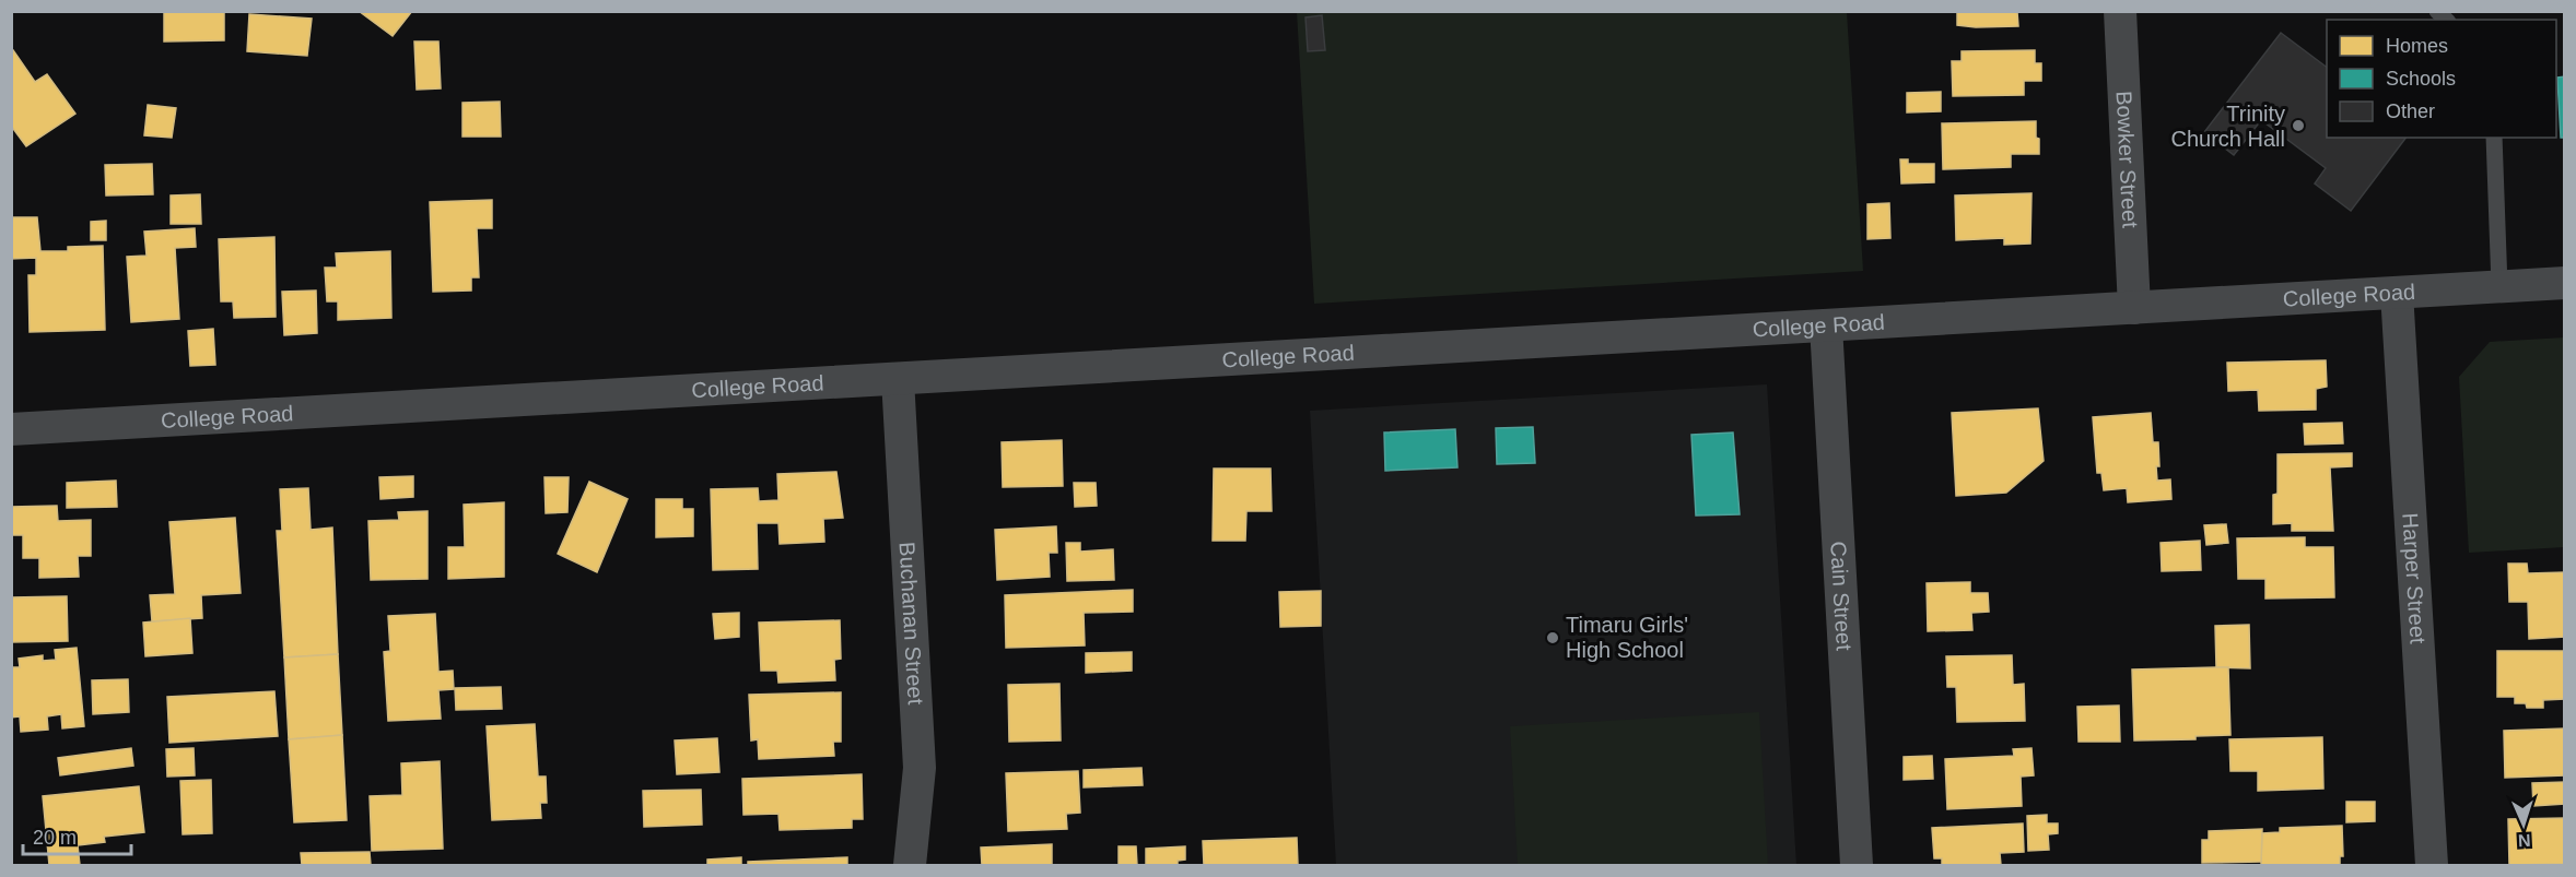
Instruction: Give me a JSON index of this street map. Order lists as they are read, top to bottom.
{
  "streets": {
    "street": [
      "Bowker Street",
      "College Road",
      "Harper Street",
      "Cain Street",
      "Buchanan Street"
    ]
  },
  "crossings": [
    ["Bowker Street", "College Road"],
    ["College Road", "Harper Street"],
    ["College Road", "Cain Street"],
    ["College Road", "Buchanan Street"]
  ],
  "places": ["Trinity Church Hall", "Timaru Girls' High School"],
  "legend": ["Homes", "Schools", "Other"],
  "scale_bar": "20 m",
  "north": "bottom"
}
